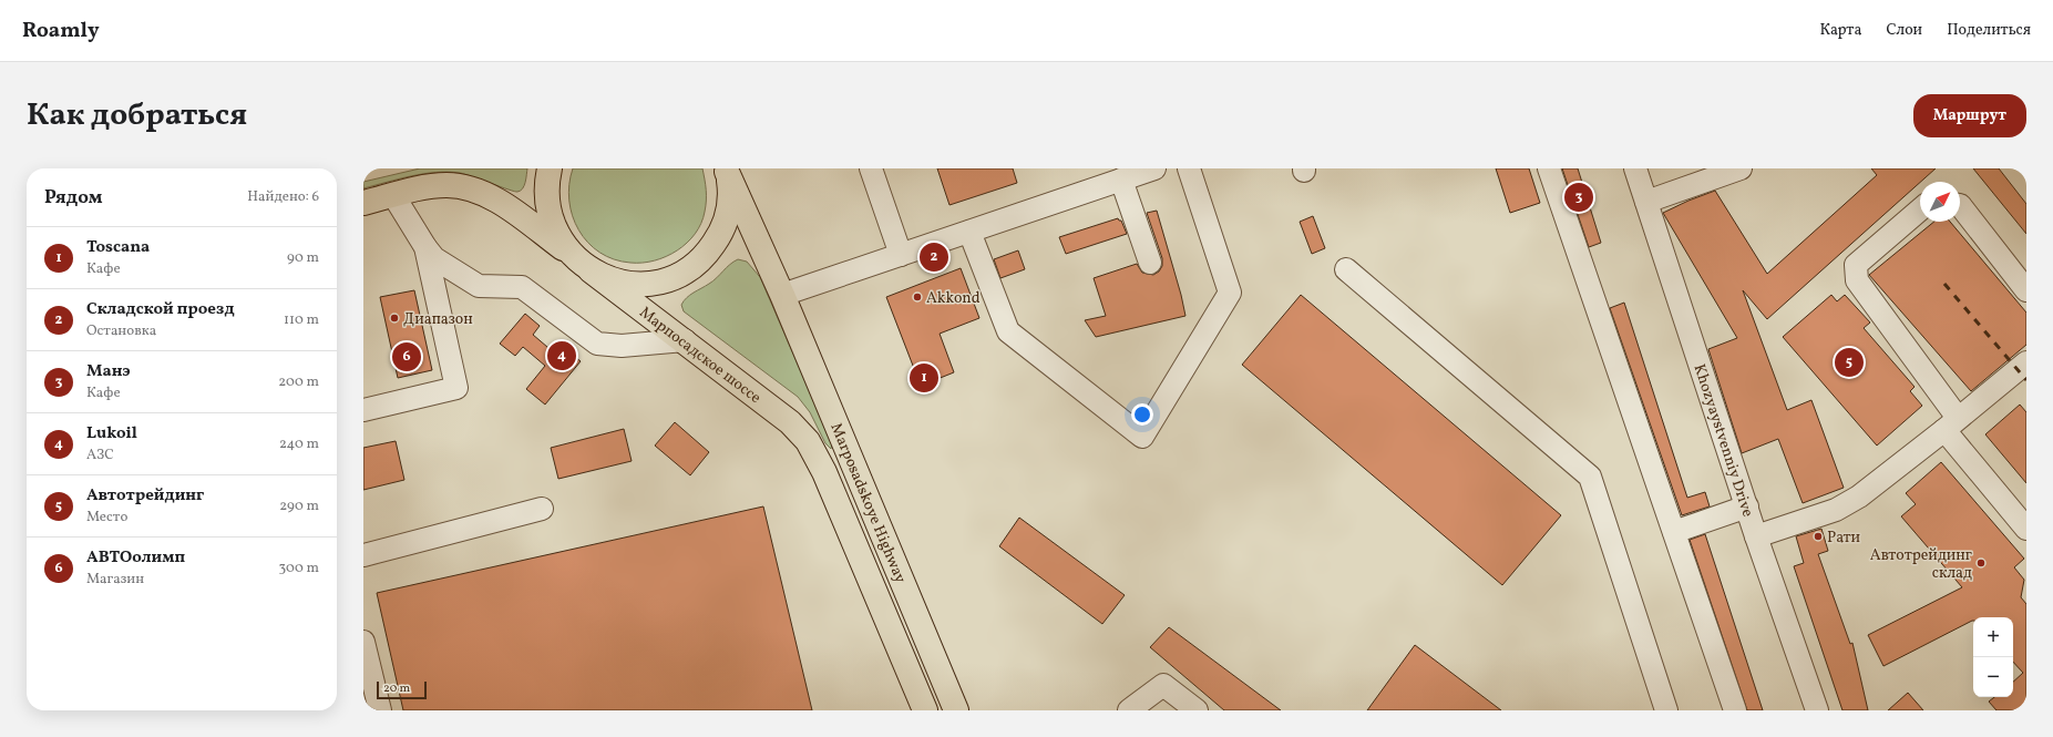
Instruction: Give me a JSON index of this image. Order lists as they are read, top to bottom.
{
  "streets": {
    "main road": ["Марпосадское шоссе", "Marposadskoye Highway"],
    "street": ["Khozyaystvenniy Drive"]
  },
  "places": [
    "Akkond",
    "Диапазон",
    "Рати",
    "Автотрейдинг склад"
  ],
  "scale_bar": "20 m",
  "north": "top right",
  "page": {
    "header": "Roamly",
    "nav": ["Карта", "Слои", "Поделиться"],
    "title": "Как добраться",
    "buttons": "Маршрут",
    "heading": ["Рядом", "Найдено: 6"],
    "pins": [
      "3",
      "2",
      "4",
      "6",
      "5",
      "1"
    ],
    "list": [
      {
        "mark": "1",
        "name": "Toscana",
        "note": "Кафе",
        "value": "90 m"
      },
      {
        "mark": "2",
        "name": "Складской проезд",
        "note": "Остановка",
        "value": "110 m"
      },
      {
        "mark": "3",
        "name": "Манэ",
        "note": "Кафе",
        "value": "200 m"
      },
      {
        "mark": "4",
        "name": "Lukoil",
        "note": "АЗС",
        "value": "240 m"
      },
      {
        "mark": "5",
        "name": "Автотрейдинг",
        "note": "Место",
        "value": "290 m"
      },
      {
        "mark": "6",
        "name": "АВТОолимп",
        "note": "Магазин",
        "value": "300 m"
      }
    ],
    "map_buttons": ["+", "−"],
    "scale": "20 m"
  }
}
